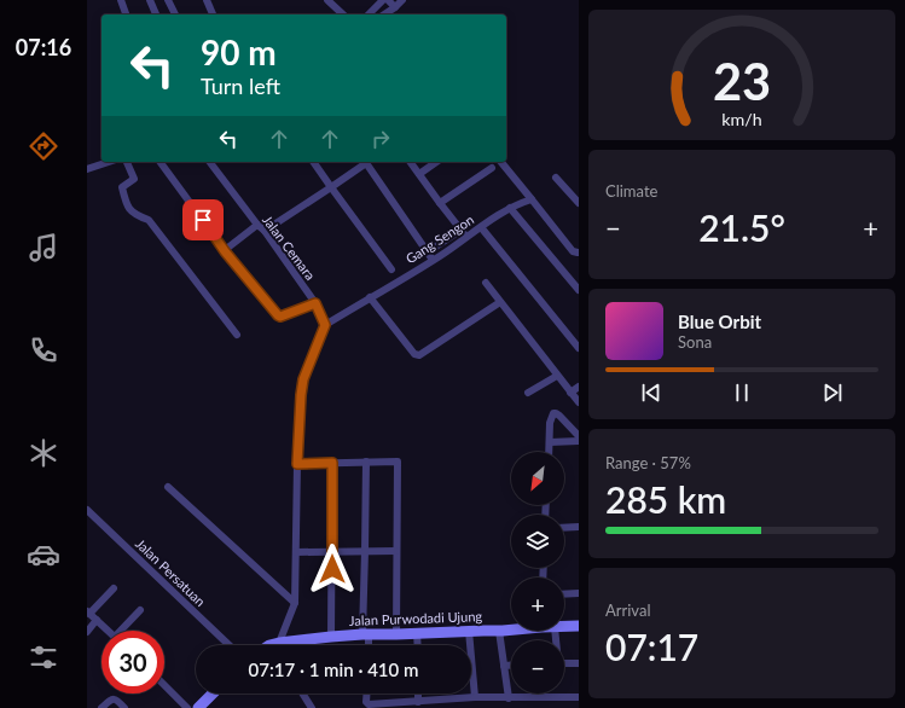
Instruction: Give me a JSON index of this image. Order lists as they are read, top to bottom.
{
  "streets": {
    "street": [
      "Gang Sengon",
      "Jalan Cemara",
      "Jalan Persatuan",
      "Jalan Purwodadi Ujung"
    ]
  },
  "crossings": [
    ["Gang Sengon", "Jalan Cemara"]
  ],
  "north": "bottom left",
  "page": {
    "tabs": "07:16",
    "turn": ["90 m", "Turn left"],
    "tile": [
      "Climate",
      ["Range · 57%", "285 km"],
      ["Arrival", "07:17"]
    ],
    "heat": ["−", "21.5°", "+"],
    "song": ["Blue Orbit", "Sona"],
    "map_buttons": ["+", "−"],
    "limit": "30",
    "trip": "07:17 · 1 min · 410 m",
    "gauge": ["23", "km/h"]
  }
}
